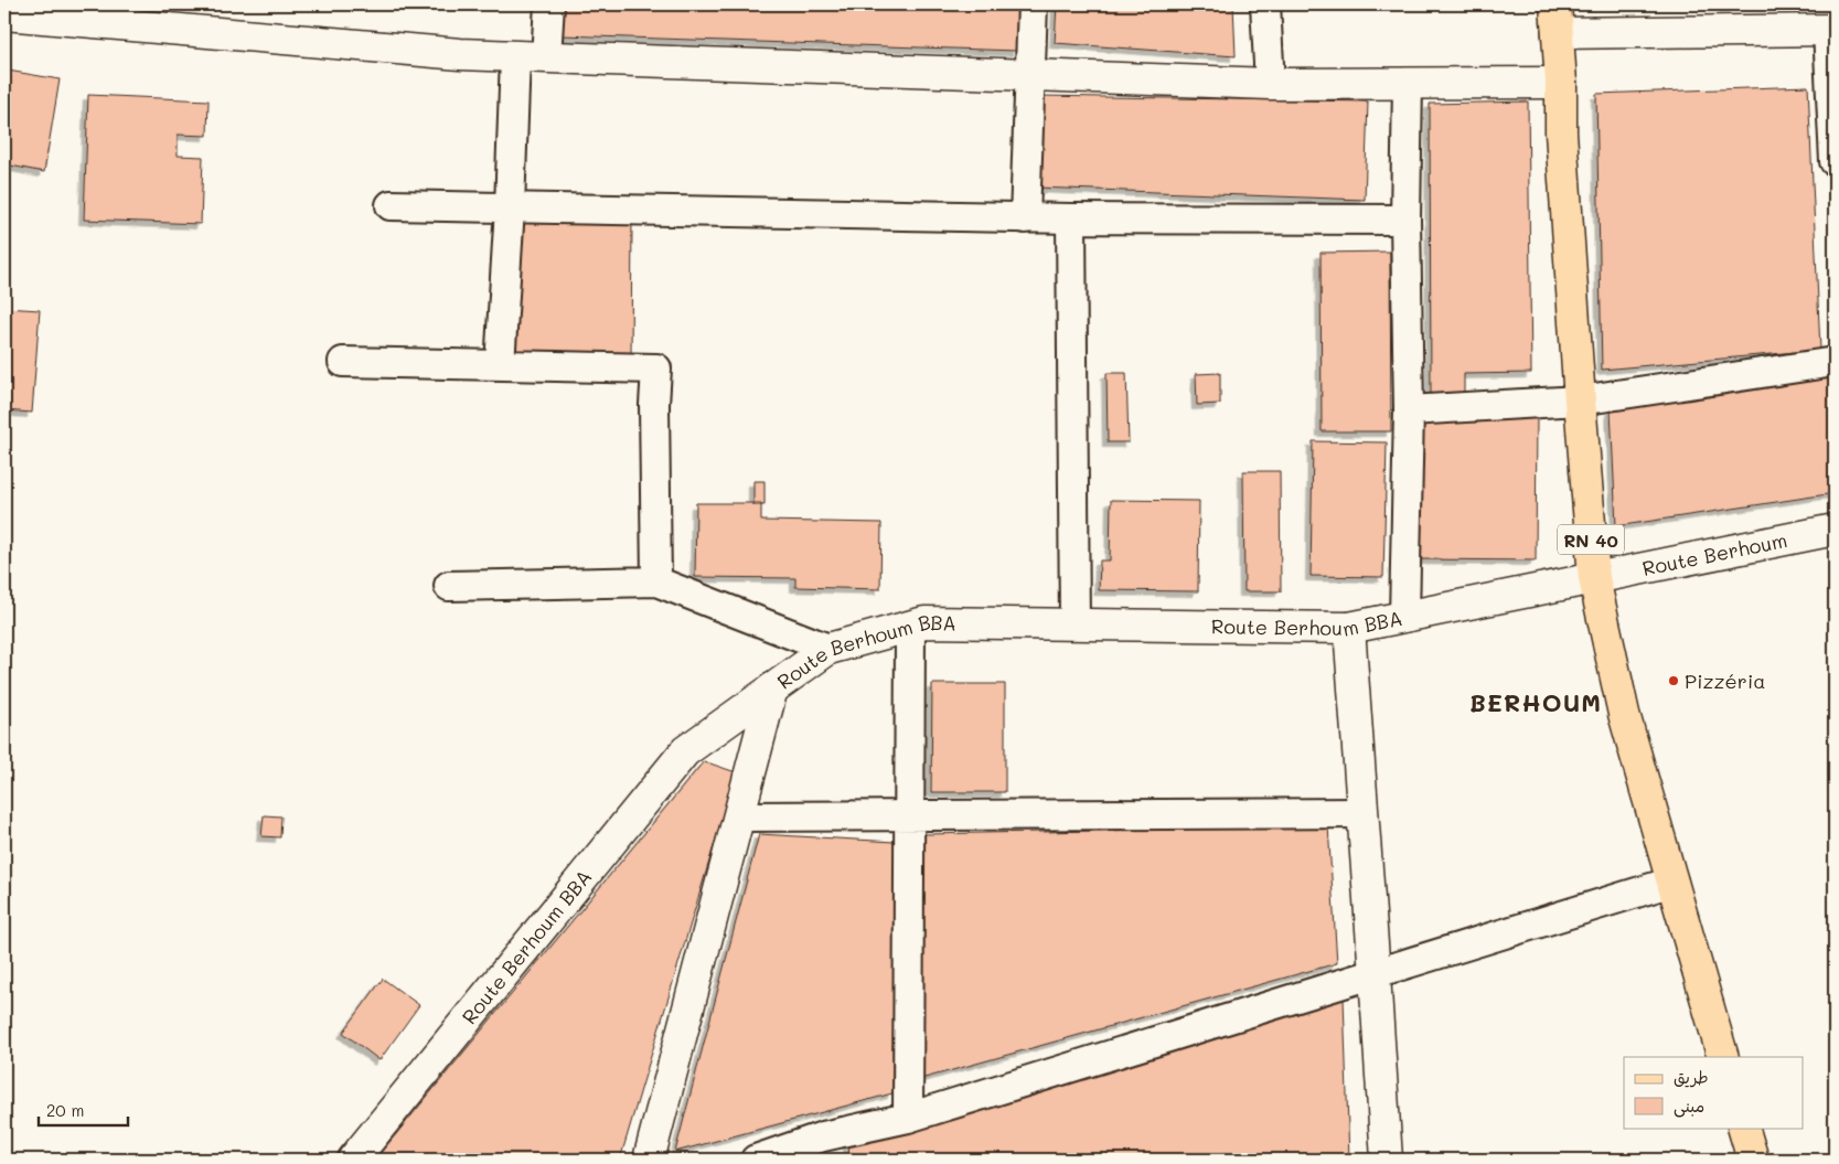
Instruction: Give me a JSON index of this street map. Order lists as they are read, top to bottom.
{
  "streets": {
    "main road": ["RN 40"],
    "street": ["Route Berhoum", "Route Berhoum BBA"]
  },
  "crossings": [
    ["RN 40", "Route Berhoum"],
    ["RN 40", "Route Berhoum BBA"],
    ["Route Berhoum", "Route Berhoum BBA"]
  ],
  "districts": ["BERHOUM"],
  "places": ["Pizzéria"],
  "legend": ["طريق", "مبنى"],
  "scale_bar": "20 m"
}
